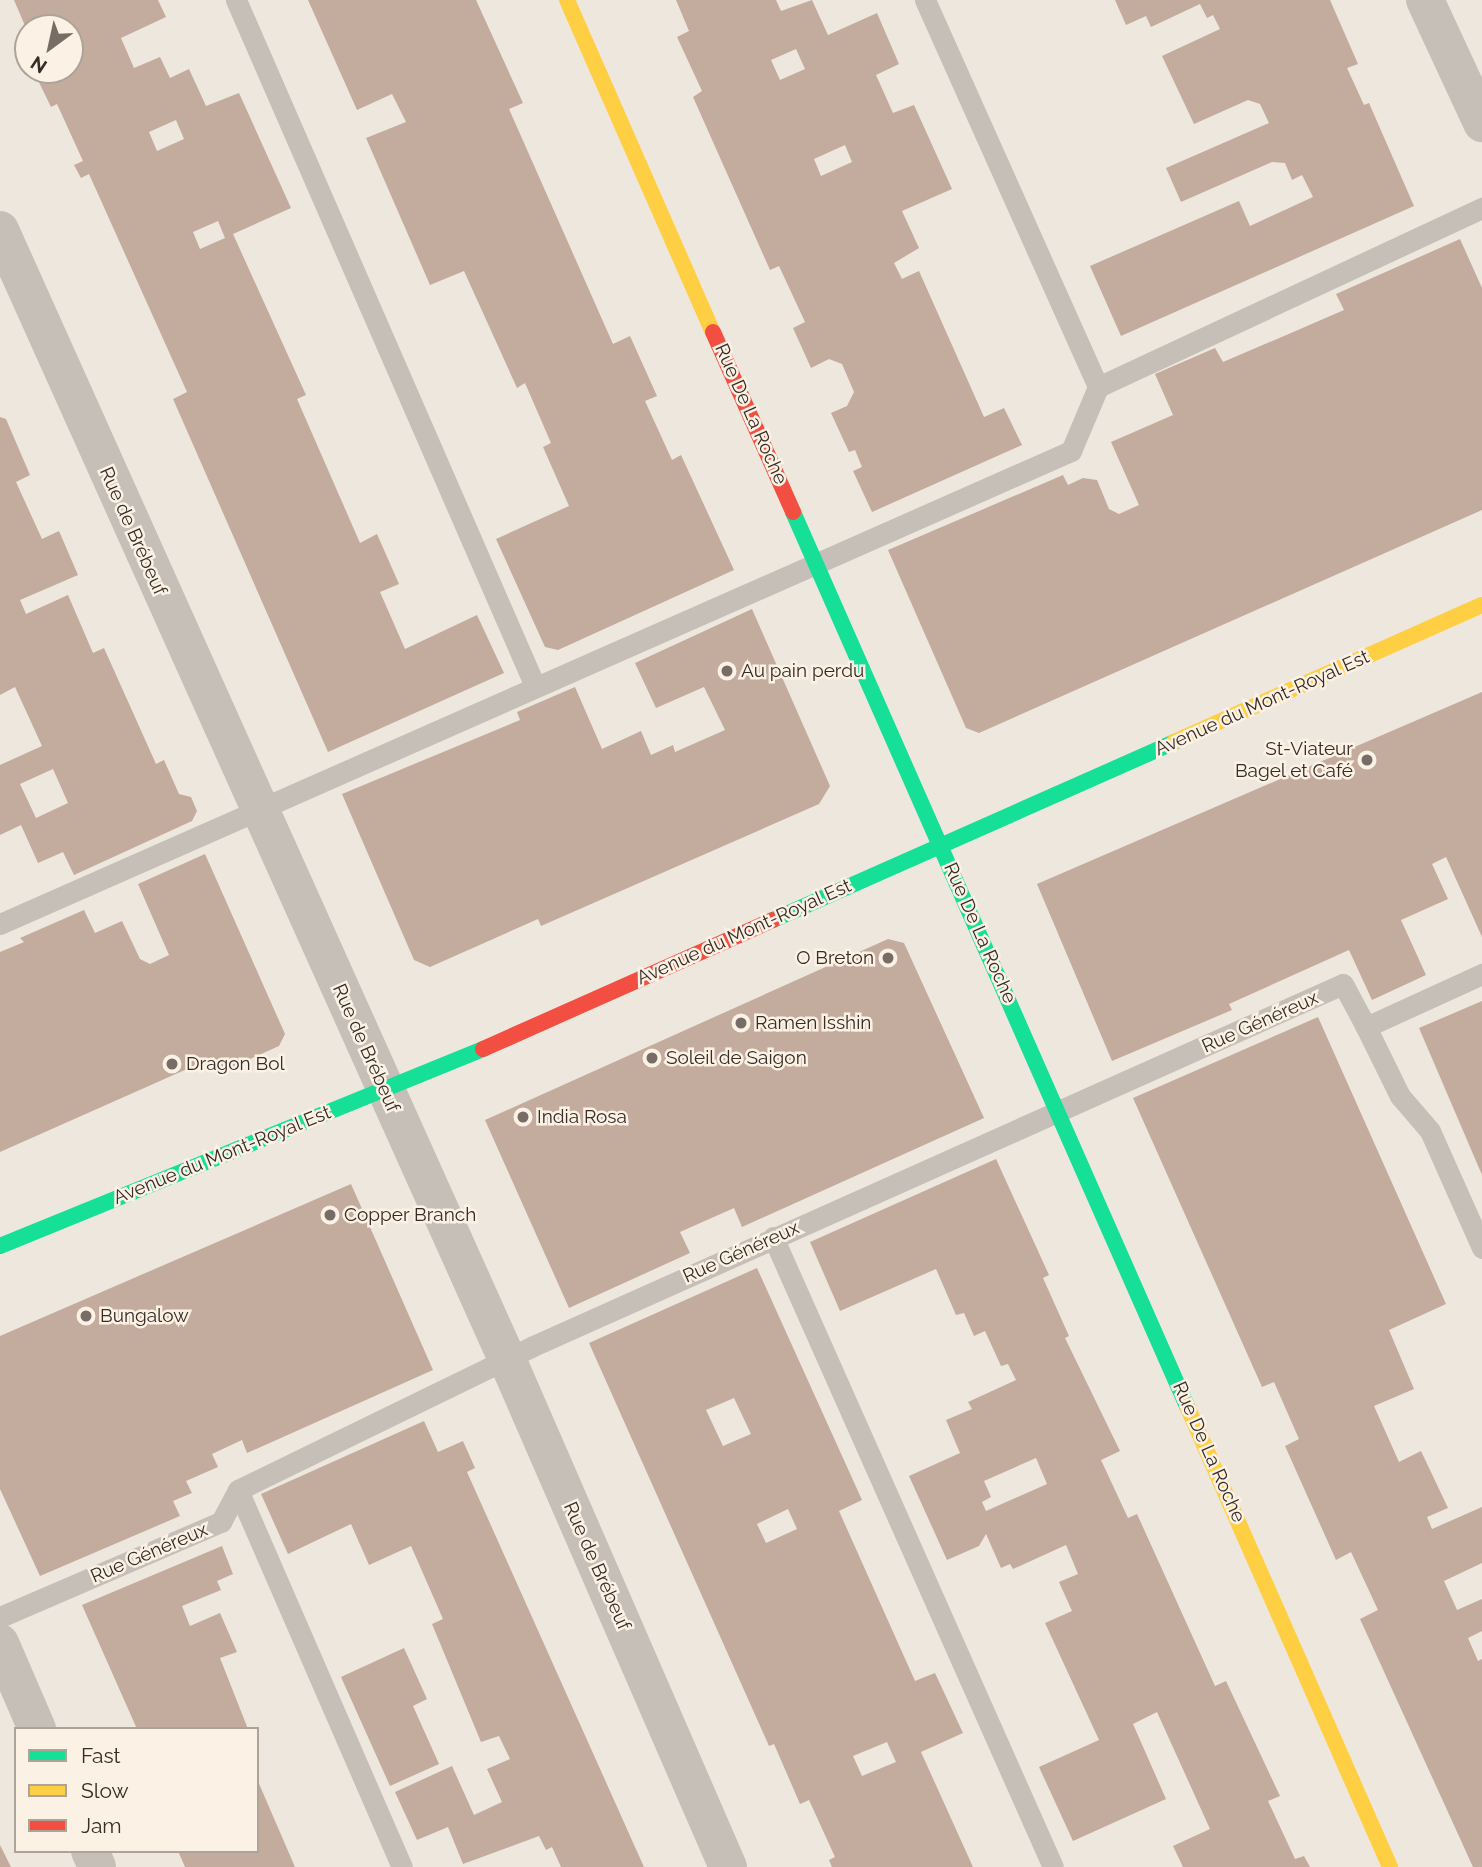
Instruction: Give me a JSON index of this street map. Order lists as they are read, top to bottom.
{
  "streets": {
    "street": ["Rue De La Roche", "Rue de Brébeuf", "Avenue du Mont-Royal Est"],
    "lane": ["Rue Généreux"]
  },
  "crossings": [
    ["Rue De La Roche", "Avenue du Mont-Royal Est"],
    ["Rue De La Roche", "Rue Généreux"],
    ["Rue de Brébeuf", "Avenue du Mont-Royal Est"],
    ["Rue de Brébeuf", "Rue Généreux"]
  ],
  "places": [
    "Au pain perdu",
    "St-Viateur Bagel et Café",
    "O Breton",
    "Ramen Isshin",
    "Soleil de Saigon",
    "Dragon Bol",
    "India Rosa",
    "Copper Branch",
    "Bungalow"
  ],
  "legend": ["Fast", "Slow", "Jam"],
  "north": "bottom left"
}
